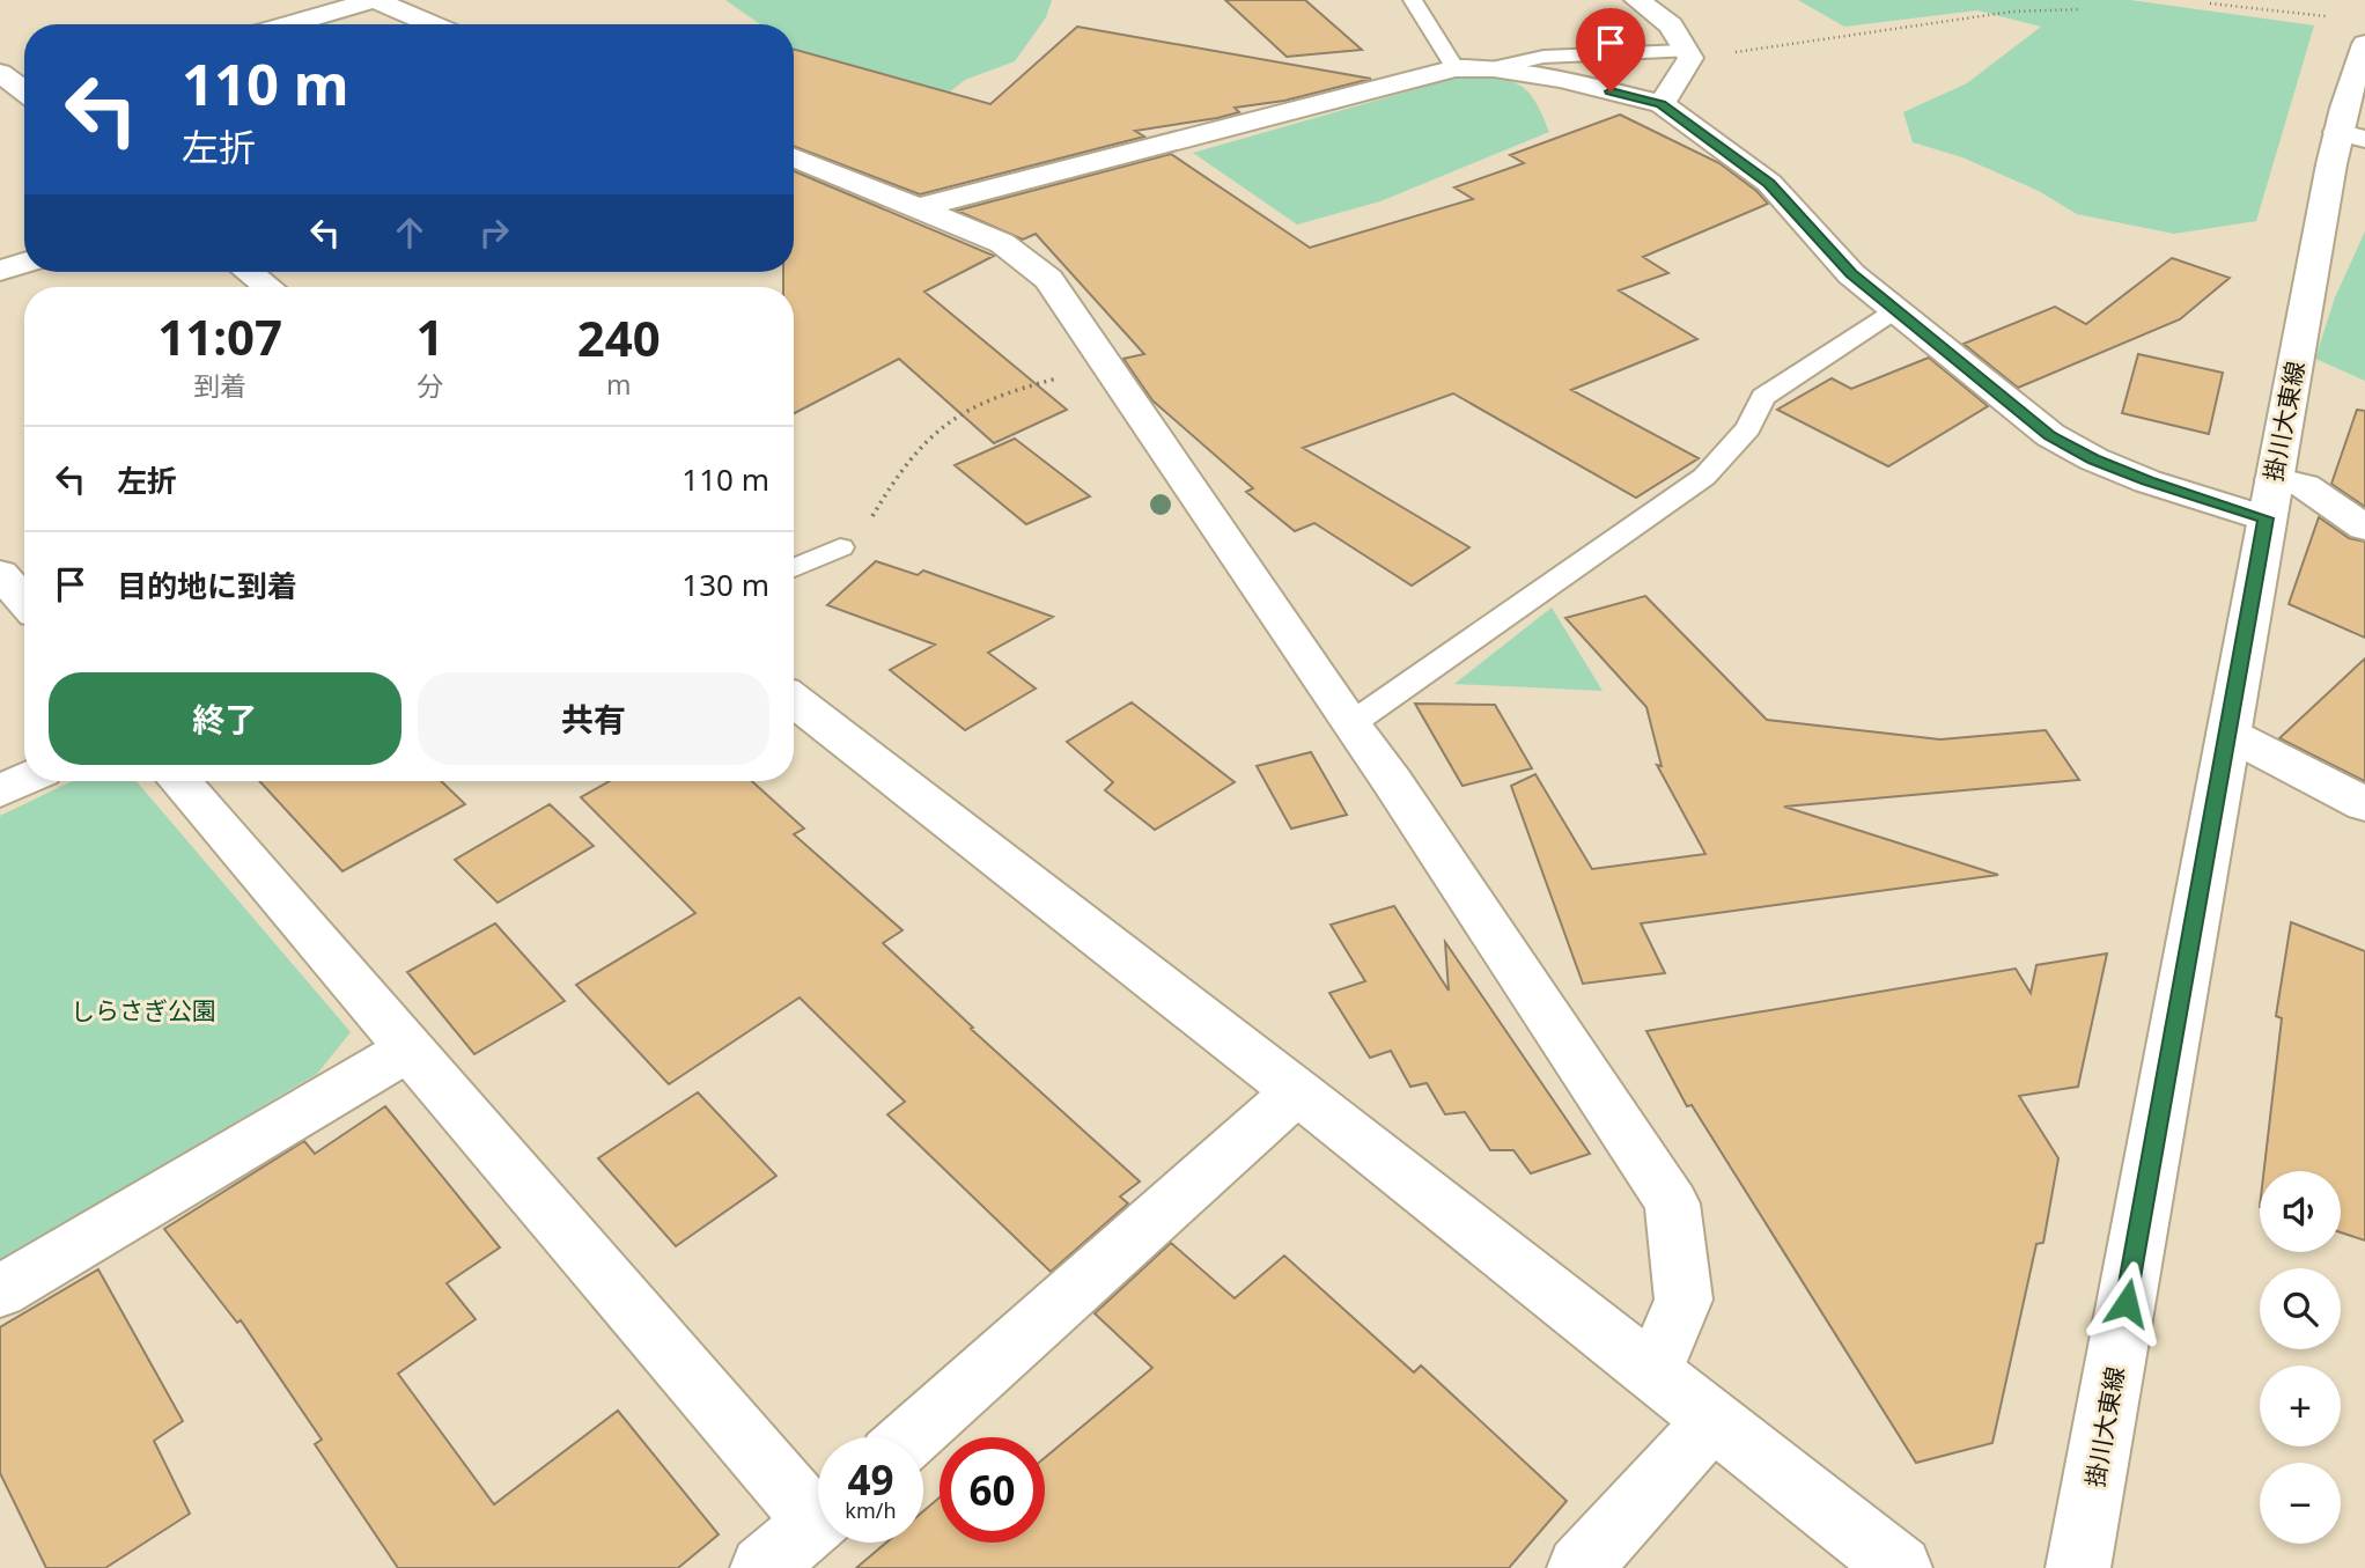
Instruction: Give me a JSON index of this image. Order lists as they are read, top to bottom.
{
  "streets": {
    "street": ["掛川大東線"]
  },
  "parks": ["しらさぎ公園"],
  "page": {
    "turn": ["110 m", "左折"],
    "eta": [
      "11:07",
      "到着",
      "1",
      "分",
      "240",
      "m"
    ],
    "list": [
      {
        "name": "左折",
        "value": "110 m"
      },
      {
        "name": "目的地に到着",
        "value": "130 m"
      }
    ],
    "buttons": ["終了", "共有"],
    "map_buttons": ["+", "−"],
    "speed": "49 km/h",
    "limit": "60"
  }
}
